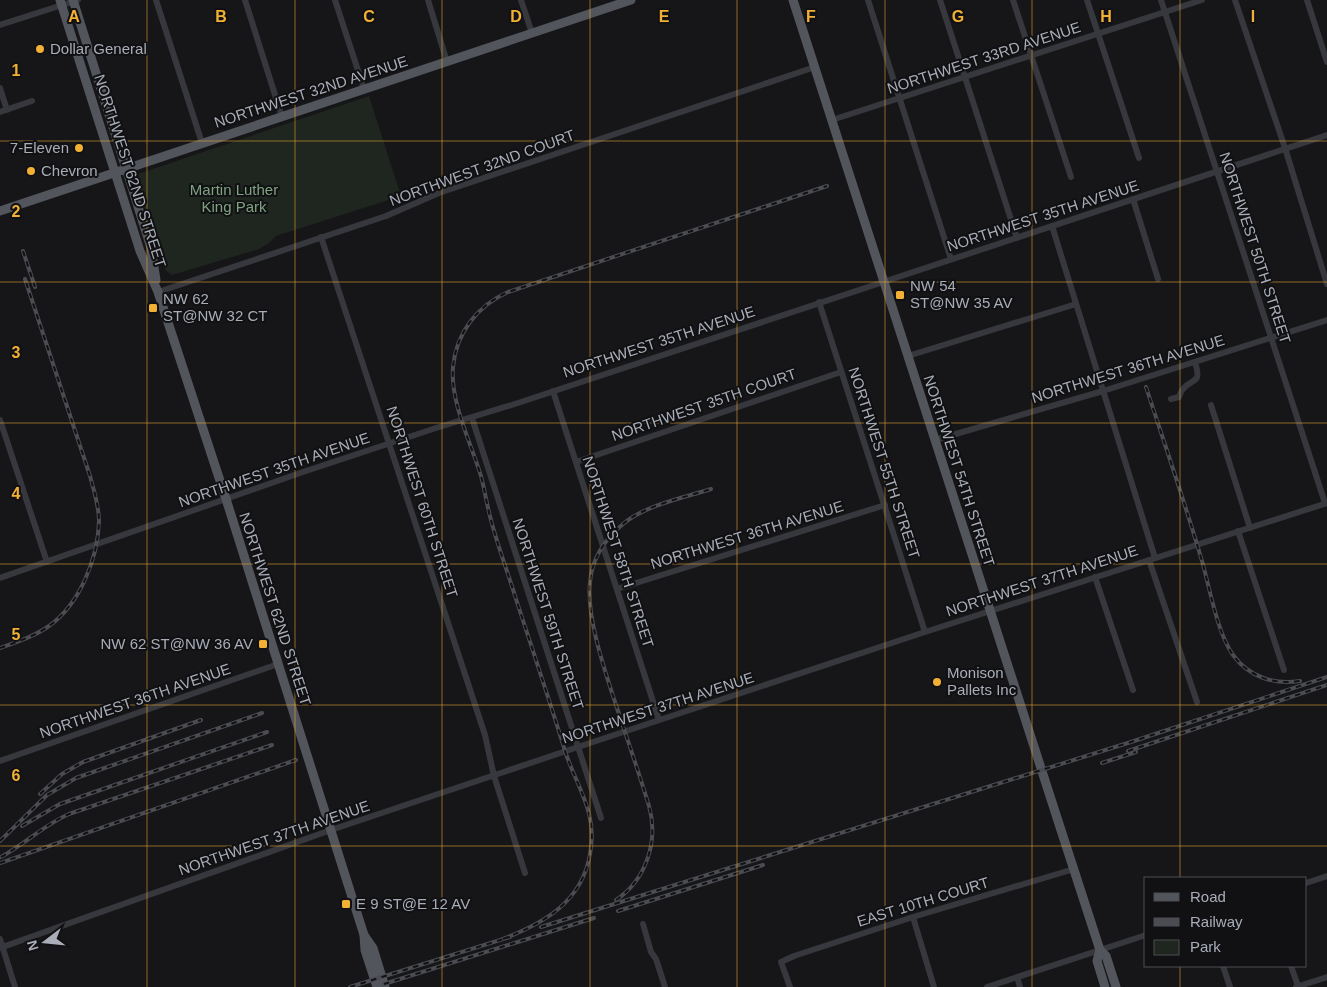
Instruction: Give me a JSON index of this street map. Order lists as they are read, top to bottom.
{
  "streets": {
    "main road": ["NORTHWEST 32ND AVENUE", "NORTHWEST 62ND STREET", "NORTHWEST 54TH STREET"],
    "street": [
      "NORTHWEST 33RD AVENUE",
      "NORTHWEST 32ND COURT",
      "NORTHWEST 35TH AVENUE",
      "NORTHWEST 50TH STREET",
      "NORTHWEST 36TH AVENUE",
      "NORTHWEST 35TH COURT",
      "NORTHWEST 55TH STREET",
      "NORTHWEST 60TH STREET",
      "NORTHWEST 58TH STREET",
      "NORTHWEST 37TH AVENUE",
      "NORTHWEST 59TH STREET",
      "EAST 10TH COURT"
    ]
  },
  "crossings": [
    ["NORTHWEST 33RD AVENUE", "NORTHWEST 50TH STREET"],
    ["NORTHWEST 33RD AVENUE", "NORTHWEST 54TH STREET"],
    ["NORTHWEST 32ND AVENUE", "NORTHWEST 62ND STREET"],
    ["NORTHWEST 32ND COURT", "NORTHWEST 62ND STREET"],
    ["NORTHWEST 32ND COURT", "NORTHWEST 54TH STREET"],
    ["NORTHWEST 32ND COURT", "NORTHWEST 60TH STREET"],
    ["NORTHWEST 62ND STREET", "NORTHWEST 35TH AVENUE"],
    ["NORTHWEST 62ND STREET", "NORTHWEST 36TH AVENUE"],
    ["NORTHWEST 62ND STREET", "NORTHWEST 37TH AVENUE"],
    ["NORTHWEST 35TH AVENUE", "NORTHWEST 50TH STREET"],
    ["NORTHWEST 35TH AVENUE", "NORTHWEST 55TH STREET"],
    ["NORTHWEST 35TH AVENUE", "NORTHWEST 54TH STREET"],
    ["NORTHWEST 35TH AVENUE", "NORTHWEST 60TH STREET"],
    ["NORTHWEST 35TH AVENUE", "NORTHWEST 58TH STREET"],
    ["NORTHWEST 35TH AVENUE", "NORTHWEST 59TH STREET"],
    ["NORTHWEST 50TH STREET", "NORTHWEST 36TH AVENUE"],
    ["NORTHWEST 50TH STREET", "NORTHWEST 37TH AVENUE"],
    ["NORTHWEST 36TH AVENUE", "NORTHWEST 55TH STREET"],
    ["NORTHWEST 36TH AVENUE", "NORTHWEST 54TH STREET"],
    ["NORTHWEST 36TH AVENUE", "NORTHWEST 58TH STREET"],
    ["NORTHWEST 35TH COURT", "NORTHWEST 55TH STREET"],
    ["NORTHWEST 35TH COURT", "NORTHWEST 58TH STREET"],
    ["NORTHWEST 55TH STREET", "NORTHWEST 37TH AVENUE"],
    ["NORTHWEST 54TH STREET", "NORTHWEST 37TH AVENUE"],
    ["NORTHWEST 54TH STREET", "EAST 10TH COURT"],
    ["NORTHWEST 60TH STREET", "NORTHWEST 37TH AVENUE"],
    ["NORTHWEST 58TH STREET", "NORTHWEST 37TH AVENUE"],
    ["NORTHWEST 37TH AVENUE", "NORTHWEST 59TH STREET"]
  ],
  "parks": ["Martin Luther King Park"],
  "places": {
    "other": [
      "Dollar General",
      "7-Eleven",
      "Chevron",
      "Monison Pallets Inc"
    ],
    "transit": [
      "NW 54 ST@NW 35 AV",
      "NW 62 ST@NW 32 CT",
      "NW 62 ST@NW 36 AV",
      "E 9 ST@E 12 AV"
    ]
  },
  "legend": ["Road", "Railway", "Park"],
  "north": "left",
  "grid": {
    "columns": [
      "A",
      "B",
      "C",
      "D",
      "E",
      "F",
      "G",
      "H",
      "I"
    ],
    "rows": [
      "1",
      "2",
      "3",
      "4",
      "5",
      "6"
    ]
  }
}
